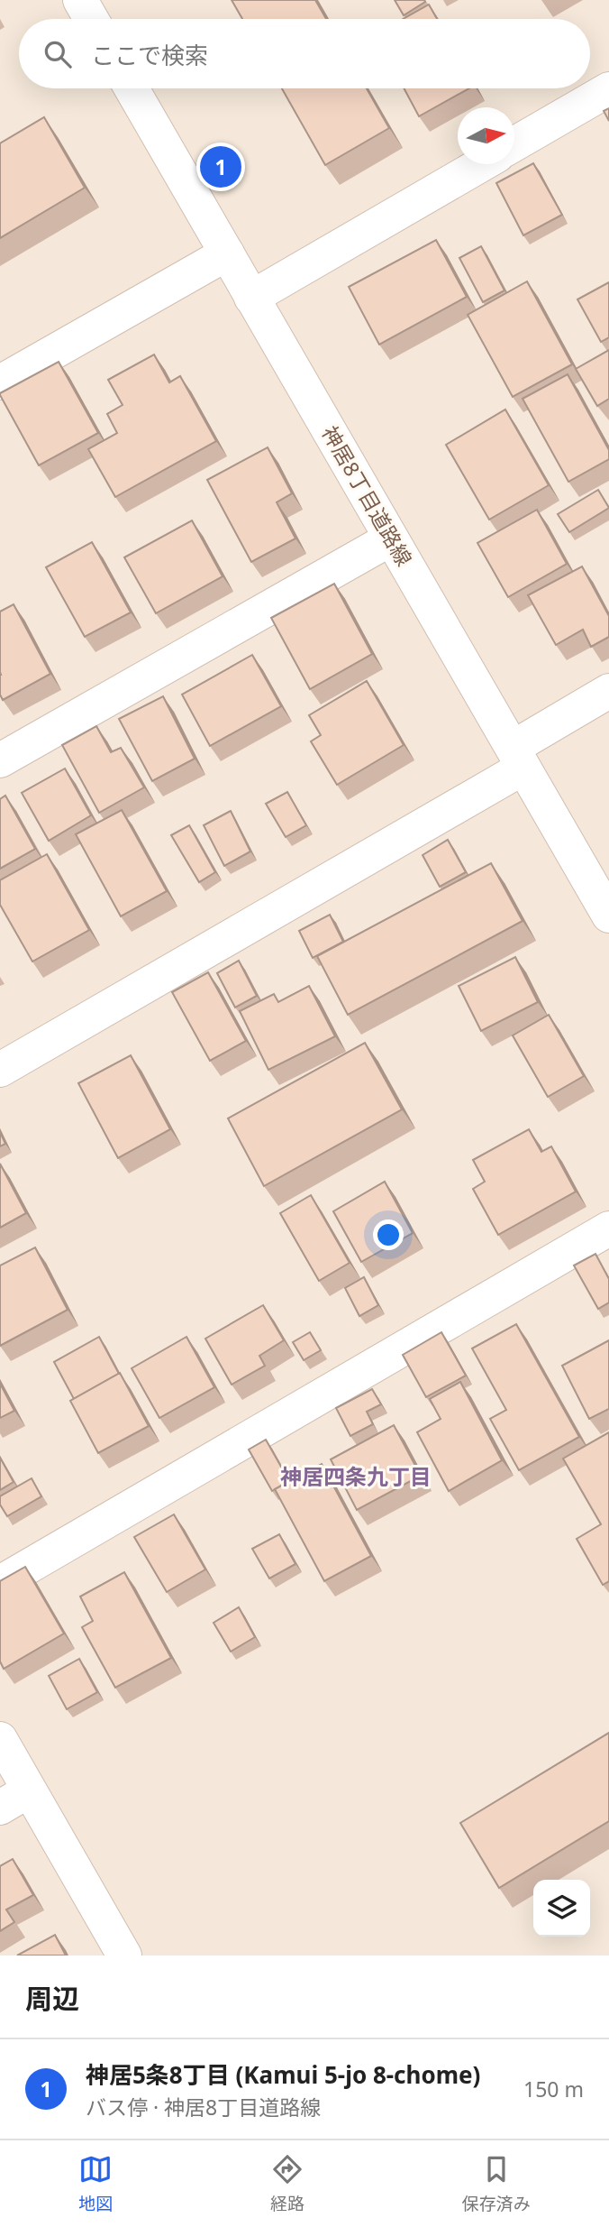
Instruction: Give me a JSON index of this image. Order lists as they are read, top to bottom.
{
  "streets": {
    "street": ["神居8丁目道路線"]
  },
  "districts": ["神居四条九丁目"],
  "north": "right",
  "page": {
    "search": "ここで検索",
    "pins": "1",
    "heading": "周辺",
    "list": [
      {
        "mark": "1",
        "name": "神居5条8丁目 (Kamui 5-jo 8-chome)",
        "note": "バス停 · 神居8丁目道路線",
        "value": "150 m"
      }
    ],
    "nav": ["地図", "経路", "保存済み"]
  }
}
